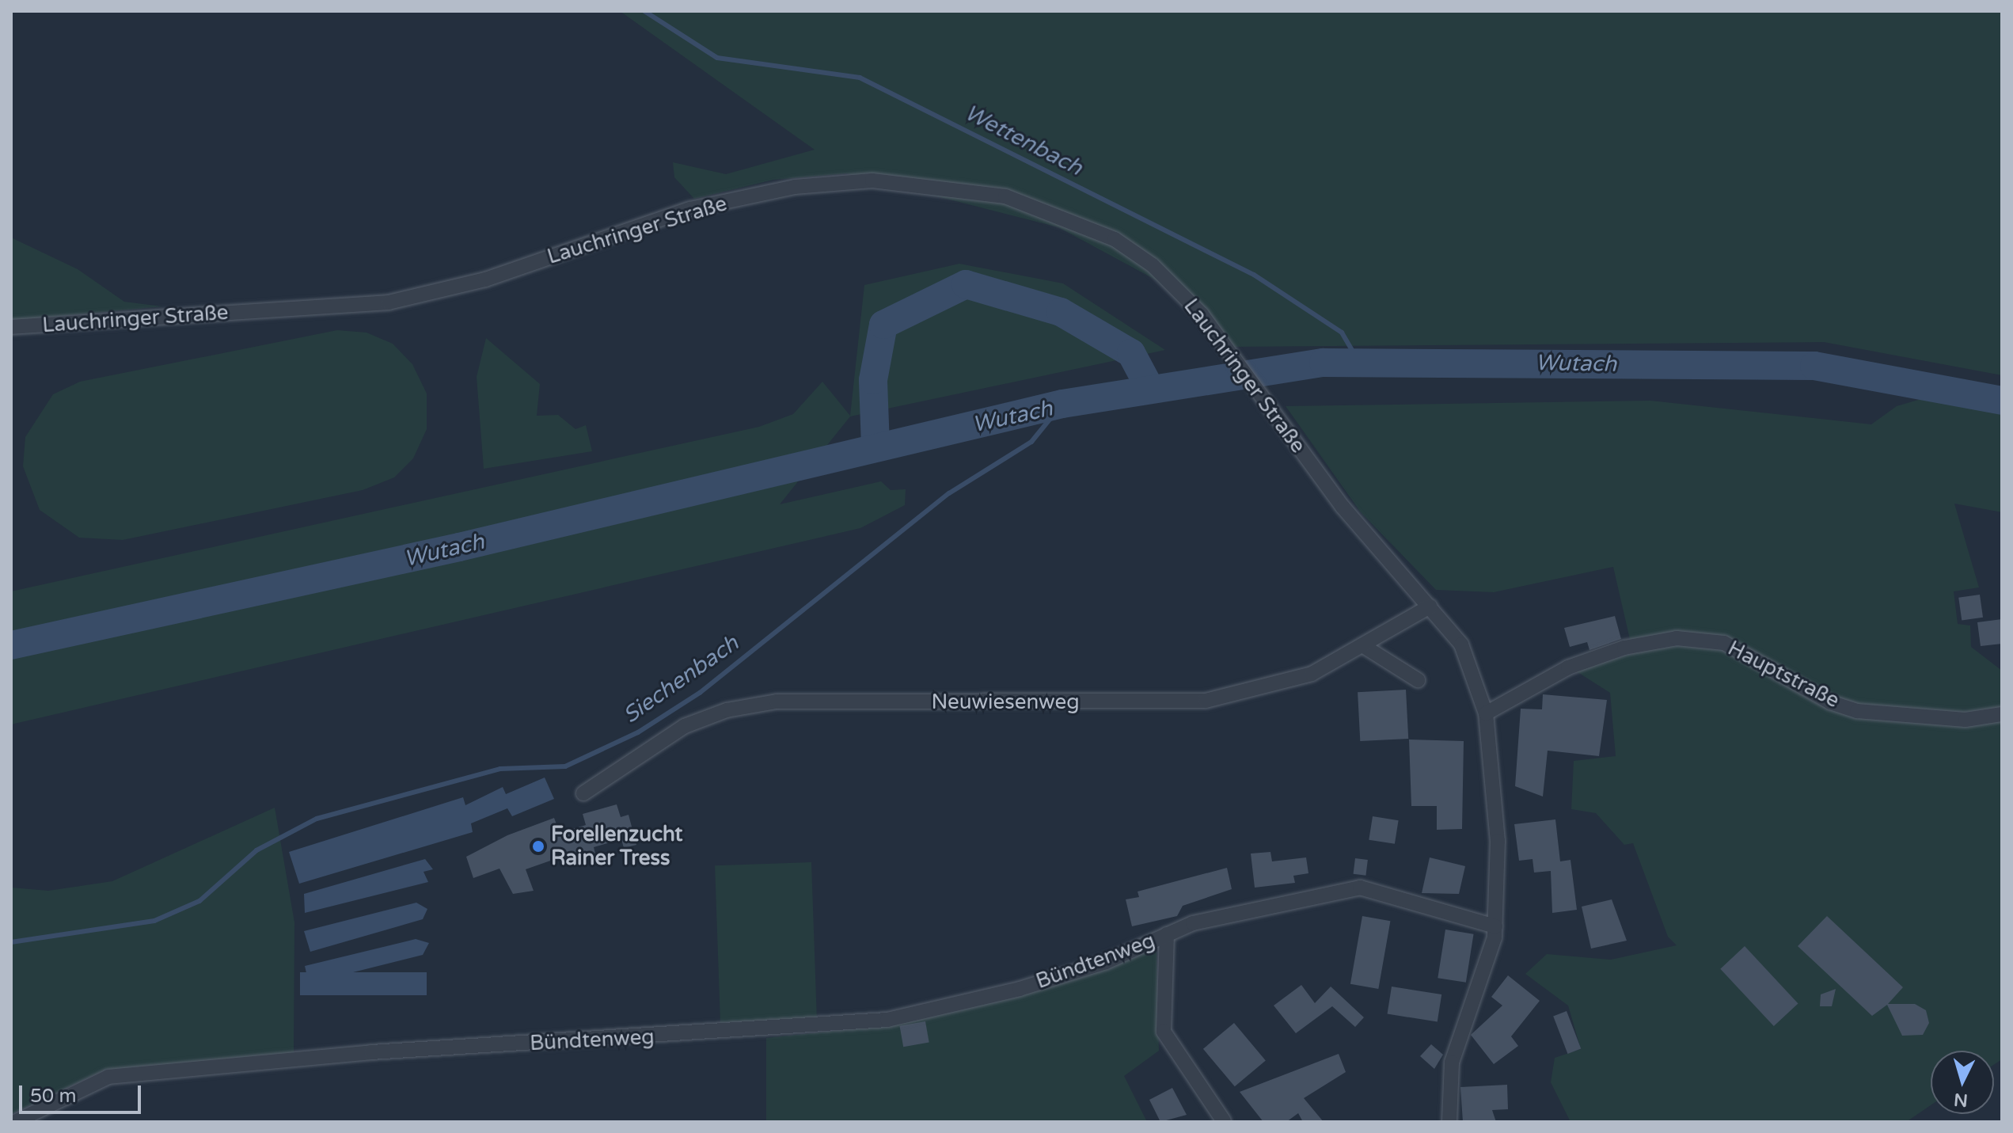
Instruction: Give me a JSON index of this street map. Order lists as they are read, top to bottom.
{
  "streets": {
    "street": [
      "Lauchringer Straße",
      "Hauptstraße",
      "Neuwiesenweg",
      "Bündtenweg"
    ]
  },
  "crossings": [
    ["Lauchringer Straße", "Neuwiesenweg"]
  ],
  "water": ["Wettenbach", "Wutach", "Siechenbach"],
  "places": ["Forellenzucht Rainer Tress"],
  "scale_bar": "50 m",
  "north": "bottom"
}
